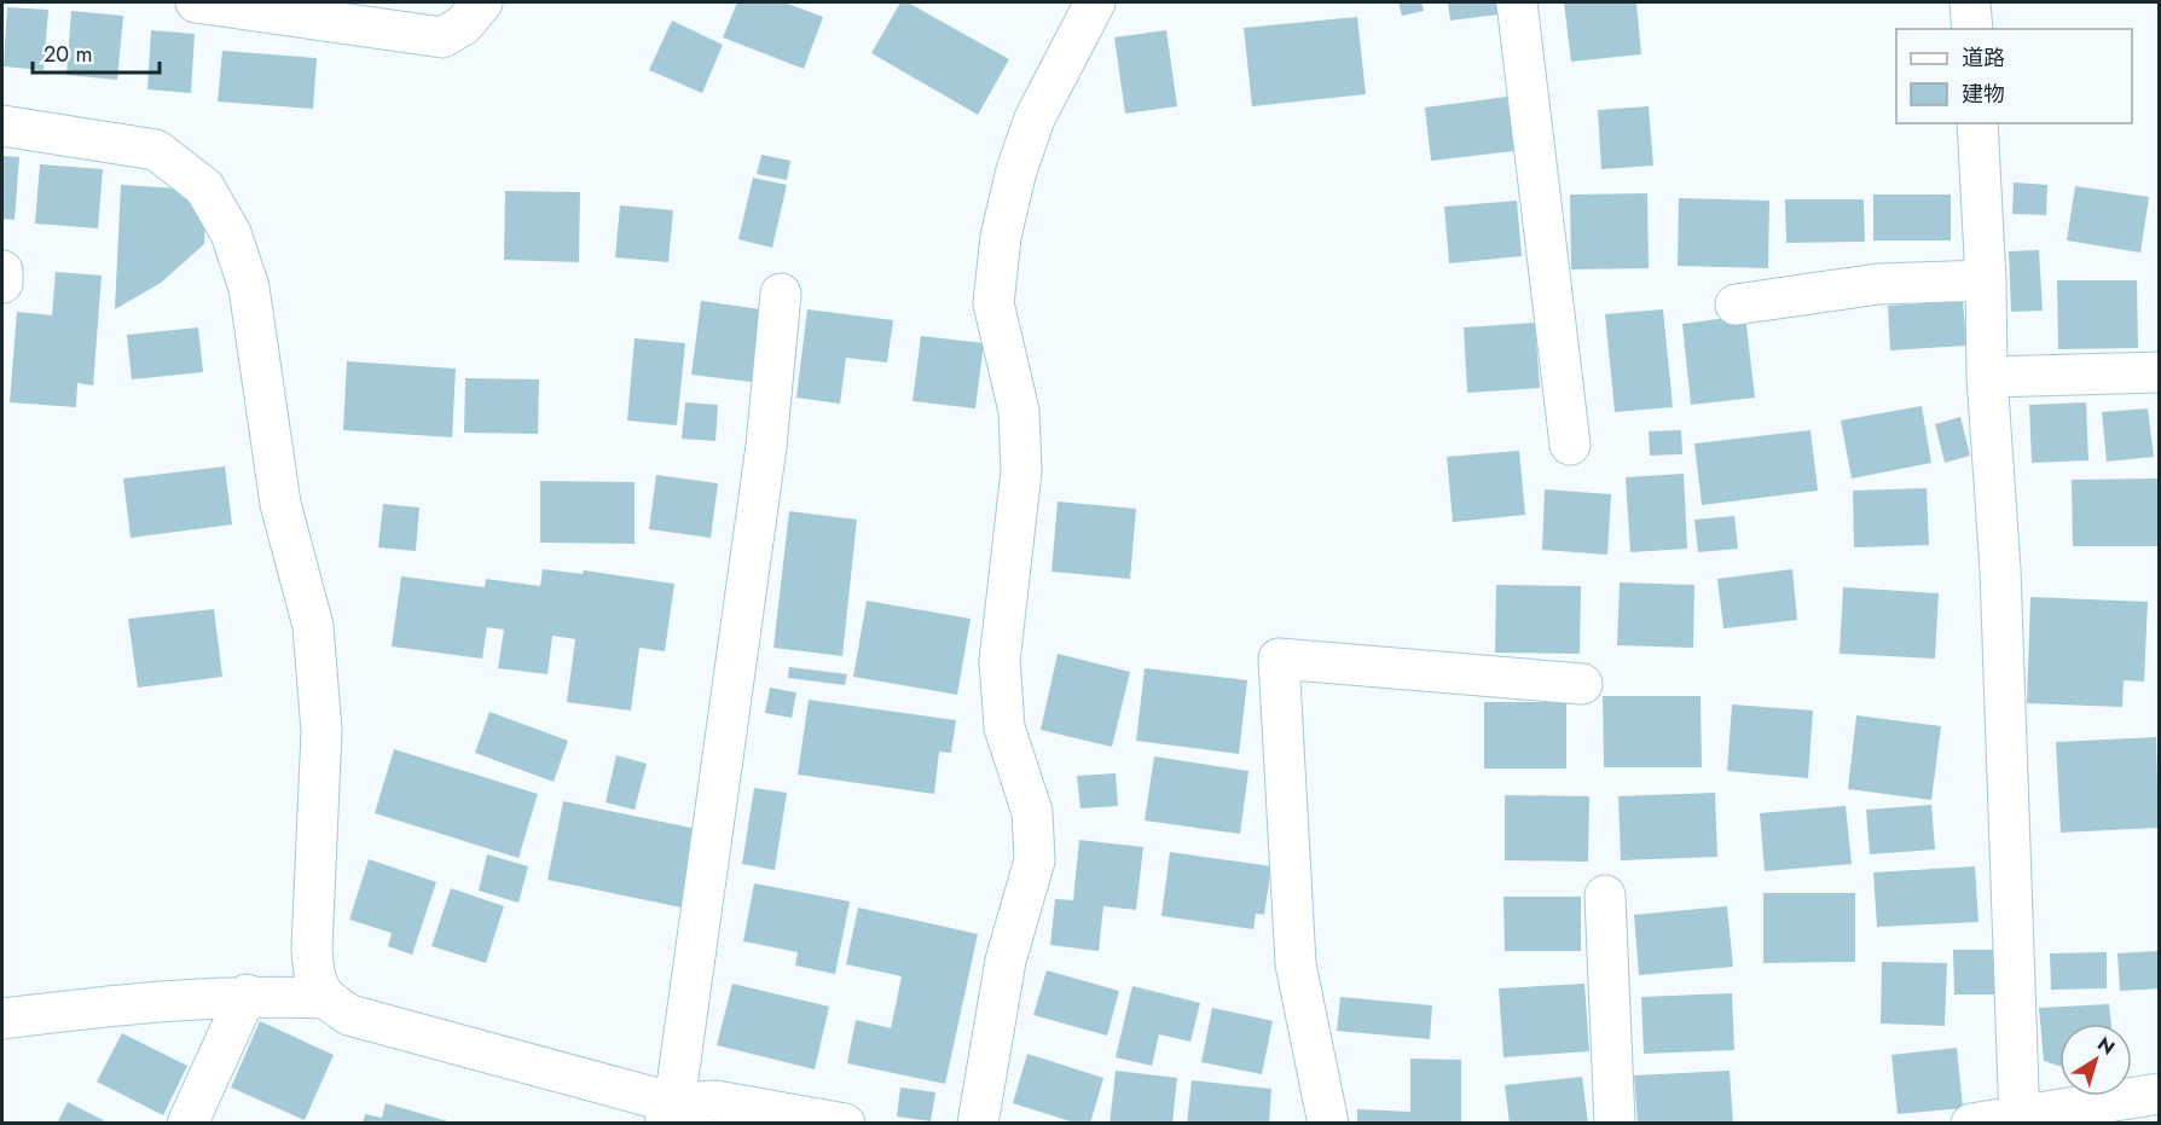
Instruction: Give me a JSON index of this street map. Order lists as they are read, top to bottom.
{
  "legend": ["道路", "建物"],
  "scale_bar": "20 m",
  "north": "top right"
}
